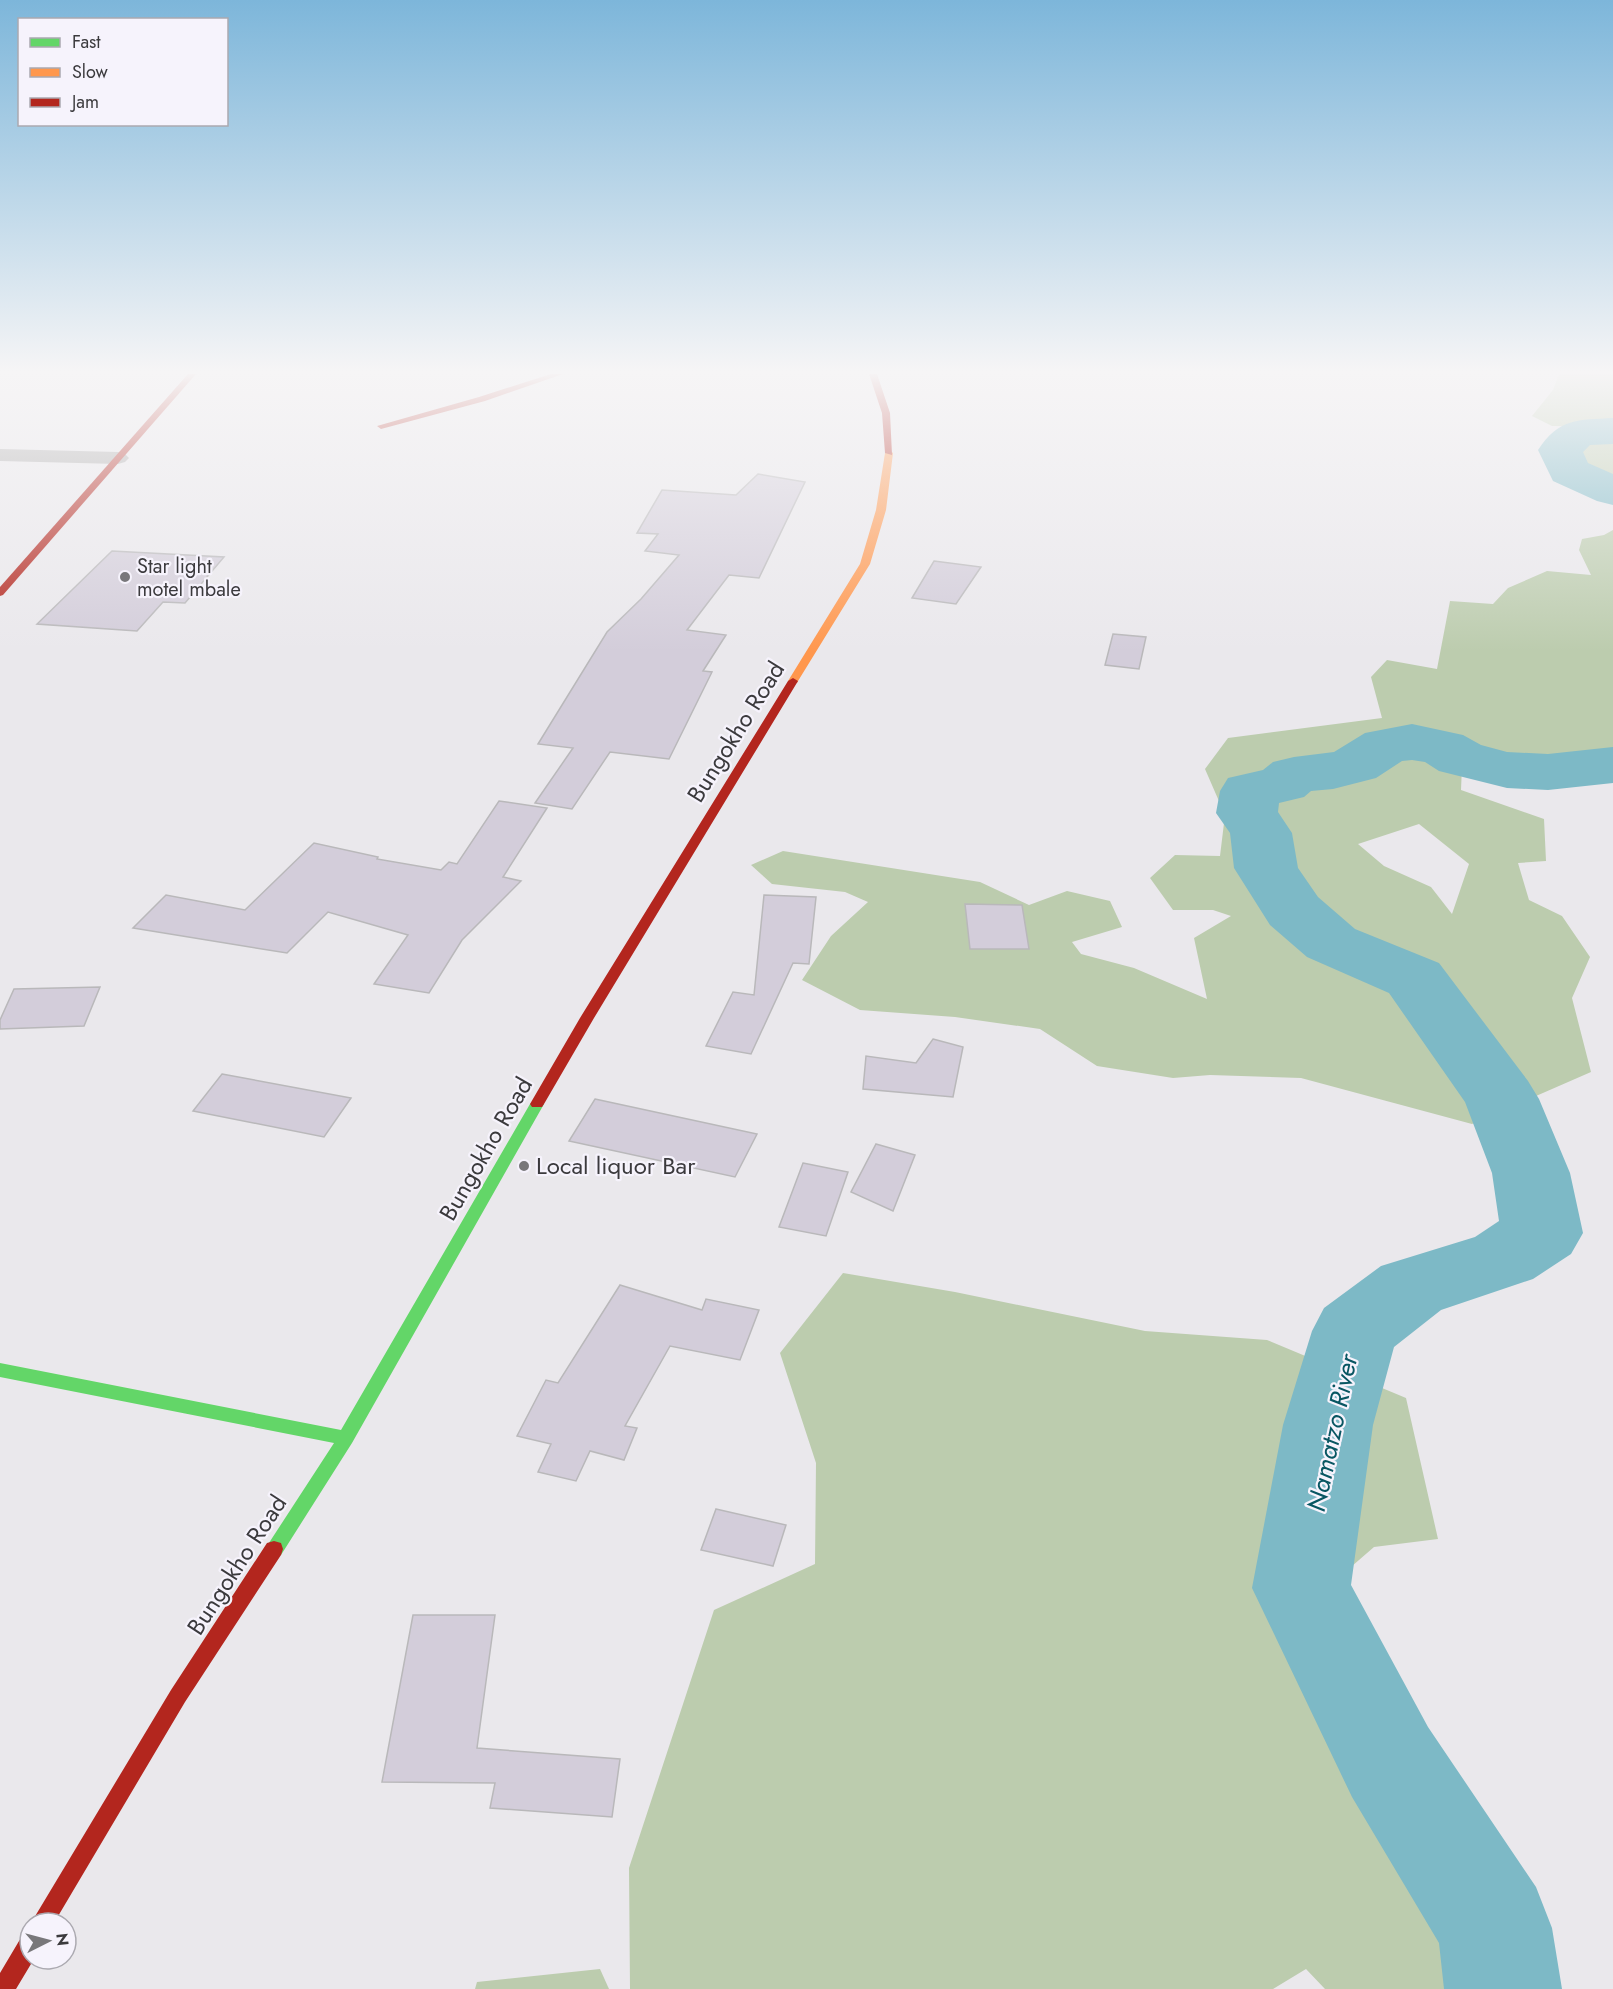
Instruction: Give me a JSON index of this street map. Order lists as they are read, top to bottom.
{
  "streets": {
    "street": ["Bungokho Road"]
  },
  "water": ["Namatzo River"],
  "places": ["Star light motel mbale", "Local liquor Bar"],
  "legend": ["Fast", "Slow", "Jam"],
  "north": "right"
}
